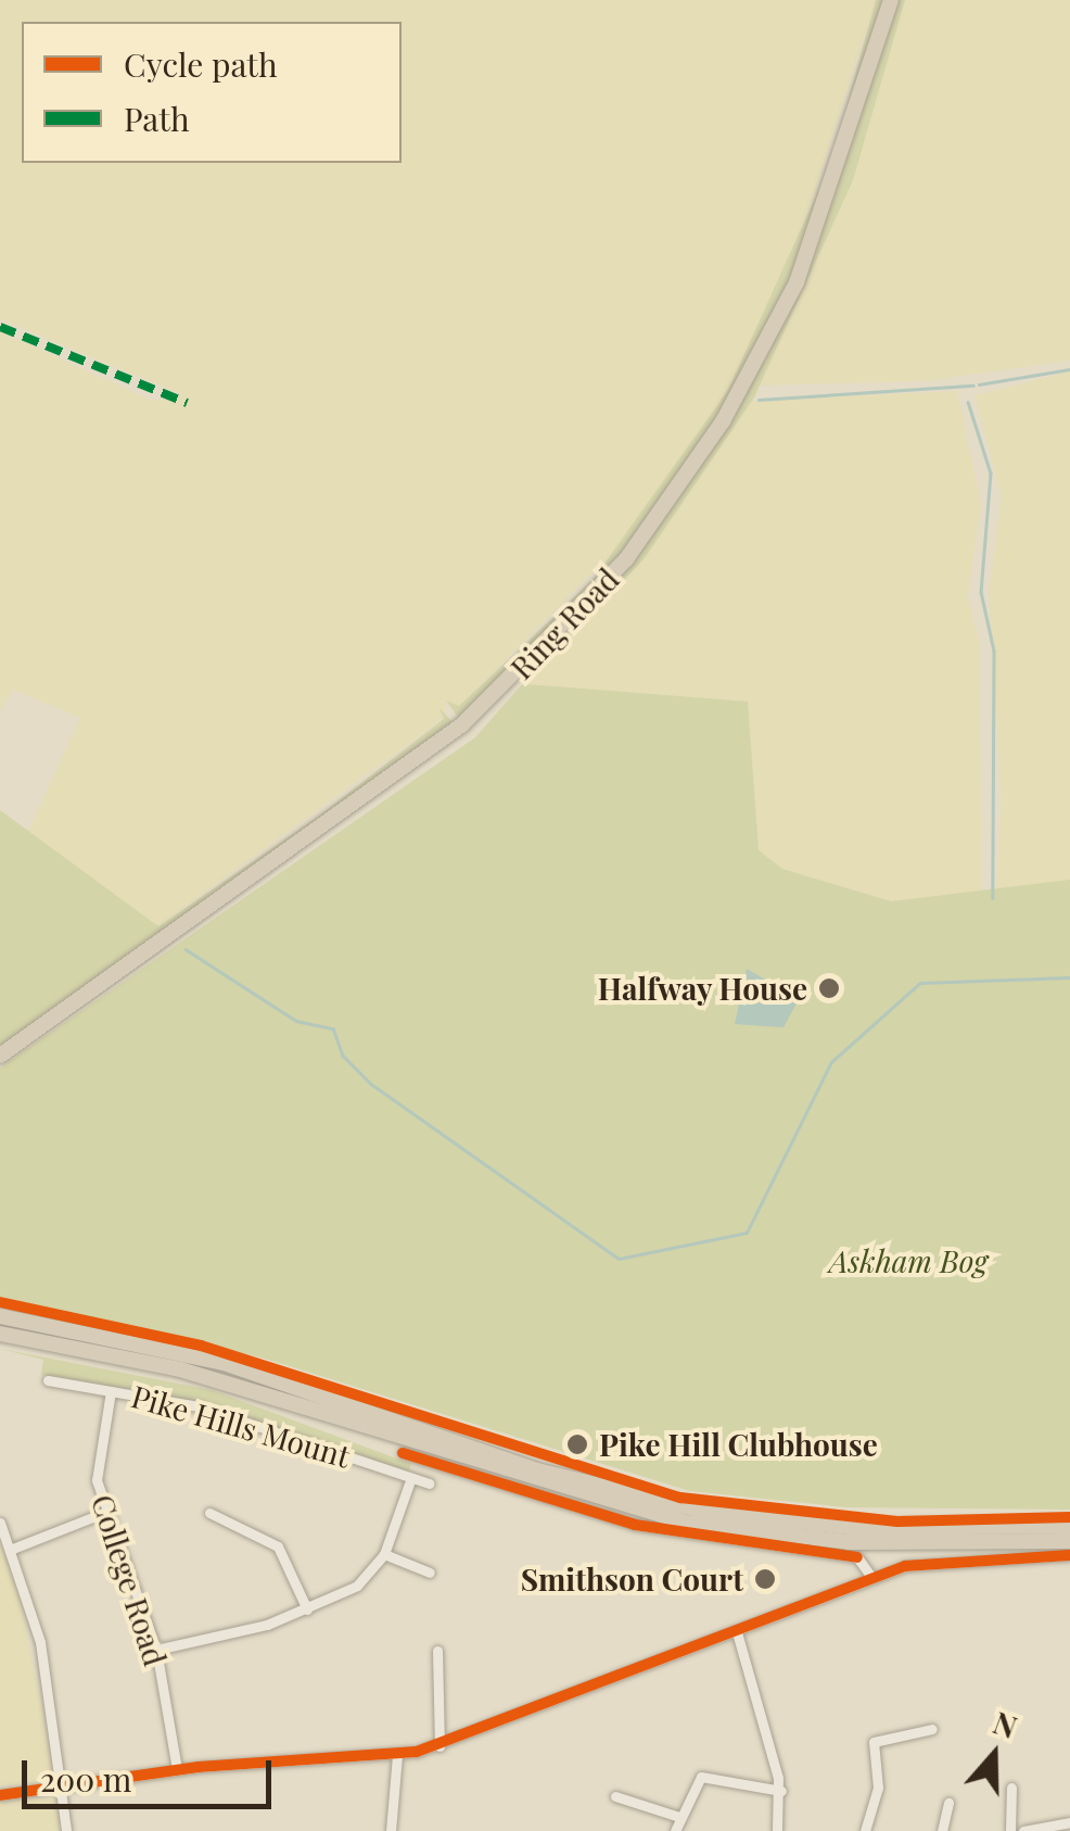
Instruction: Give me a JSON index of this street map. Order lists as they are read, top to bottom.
{
  "streets": {
    "highway": ["Ring Road"],
    "street": ["Pike Hills Mount", "College Road"]
  },
  "crossings": [
    ["Pike Hills Mount", "College Road"]
  ],
  "parks": ["Askham Bog"],
  "places": ["Halfway House", "Pike Hill Clubhouse", "Smithson Court"],
  "legend": ["Cycle path", "Path"],
  "scale_bar": "200 m",
  "north": "top"
}
